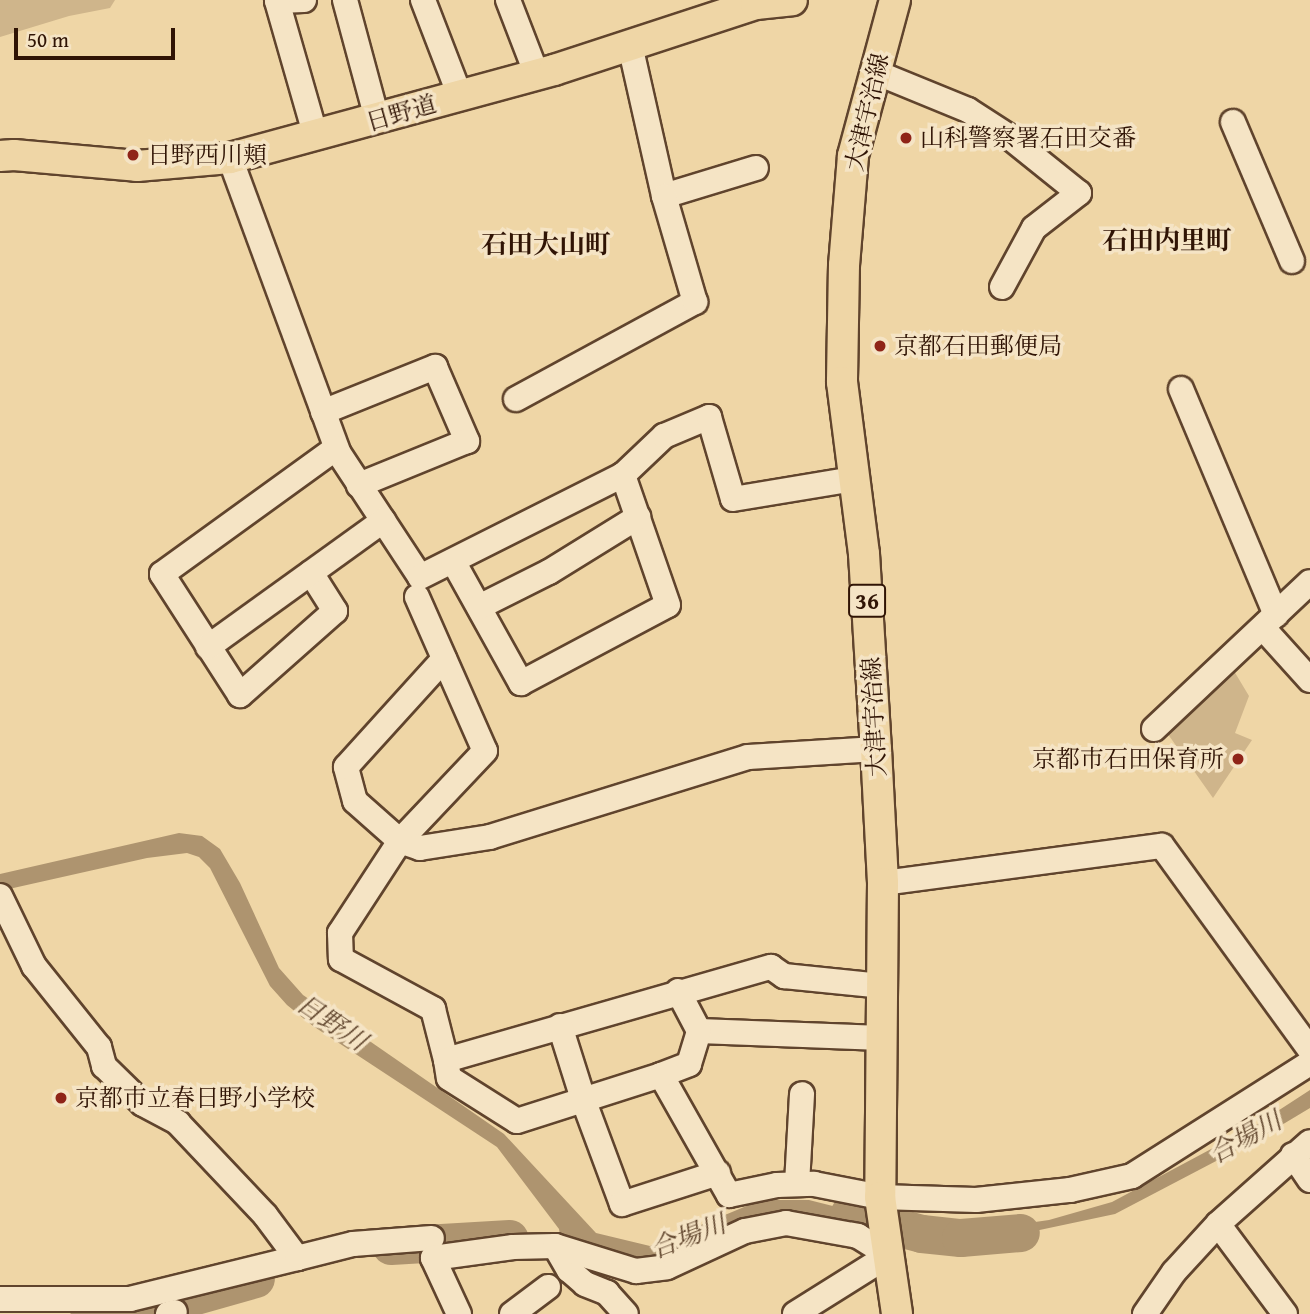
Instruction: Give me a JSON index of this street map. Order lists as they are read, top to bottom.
{
  "streets": {
    "main road": ["大津宇治線", "日野道", "36"]
  },
  "districts": ["石田内里町", "石田大山町"],
  "water": ["日野川", "合場川"],
  "places": [
    "山科警察署石田交番",
    "日野西川頬",
    "京都石田郵便局",
    "京都市石田保育所",
    "京都市立春日野小学校"
  ],
  "scale_bar": "50 m"
}
